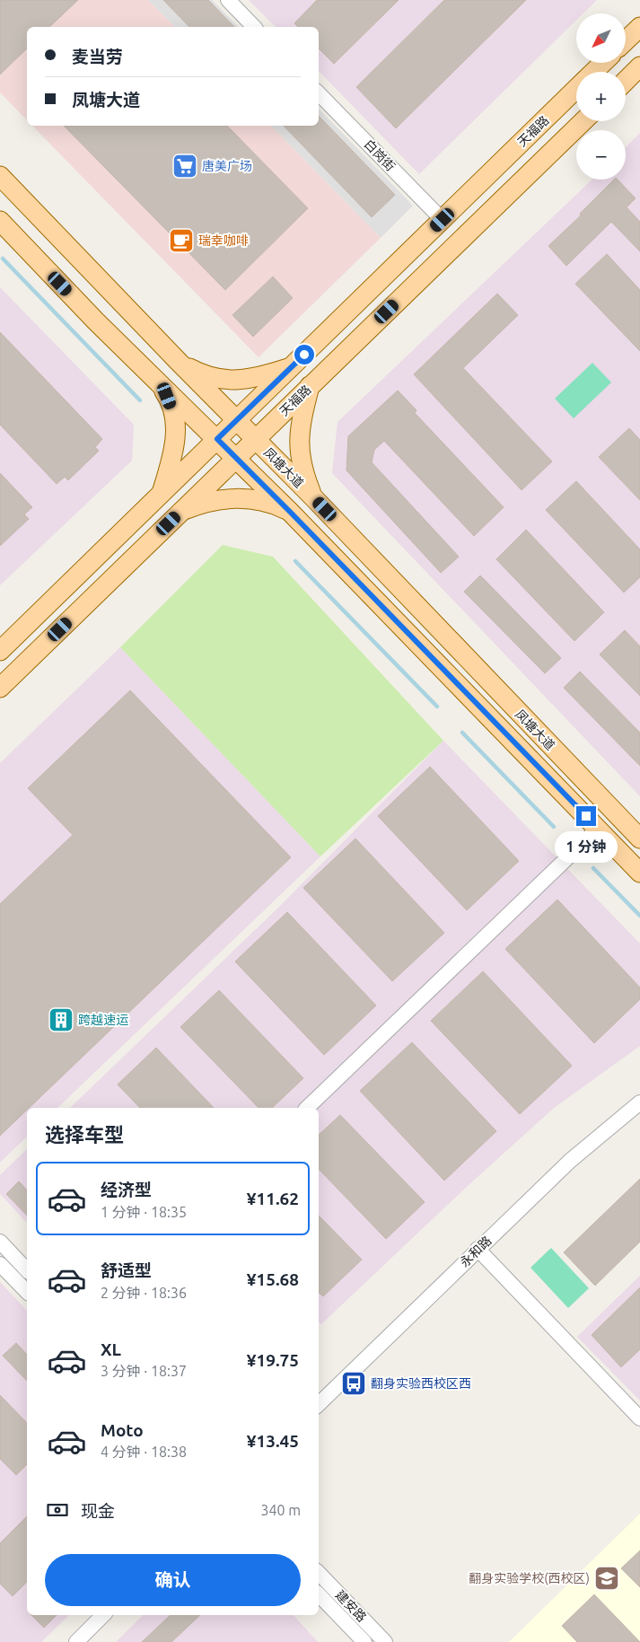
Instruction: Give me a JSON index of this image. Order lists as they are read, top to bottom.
{
  "streets": {
    "main road": ["天福路", "凤塘大道"],
    "street": ["白岗街", "永和路", "建安路"]
  },
  "crossings": [
    ["天福路", "白岗街"],
    ["天福路", "凤塘大道"]
  ],
  "places": {
    "supermarket": ["唐美广场"],
    "cafe": ["瑞幸咖啡"],
    "building": ["跨越速运"],
    "bus stop": ["翻身实验西校区西"],
    "school or university": ["翻身实验学校(西校区)"]
  },
  "north": "bottom left",
  "page": {
    "map_buttons": ["+", "−"],
    "banner": ["麦当劳", "凤塘大道"],
    "bubble": "1 分钟",
    "heading": "选择车型",
    "list": [
      {
        "name": "经济型",
        "note": "1 分钟 · 18:35",
        "value": "¥11.62"
      },
      {
        "name": "舒适型",
        "note": "2 分钟 · 18:36",
        "value": "¥15.68"
      },
      {
        "name": "XL",
        "note": "3 分钟 · 18:37",
        "value": "¥19.75"
      },
      {
        "name": "Moto",
        "note": "4 分钟 · 18:38",
        "value": "¥13.45"
      }
    ],
    "pay": ["现金", "340 m"],
    "buttons": "确认"
  }
}
